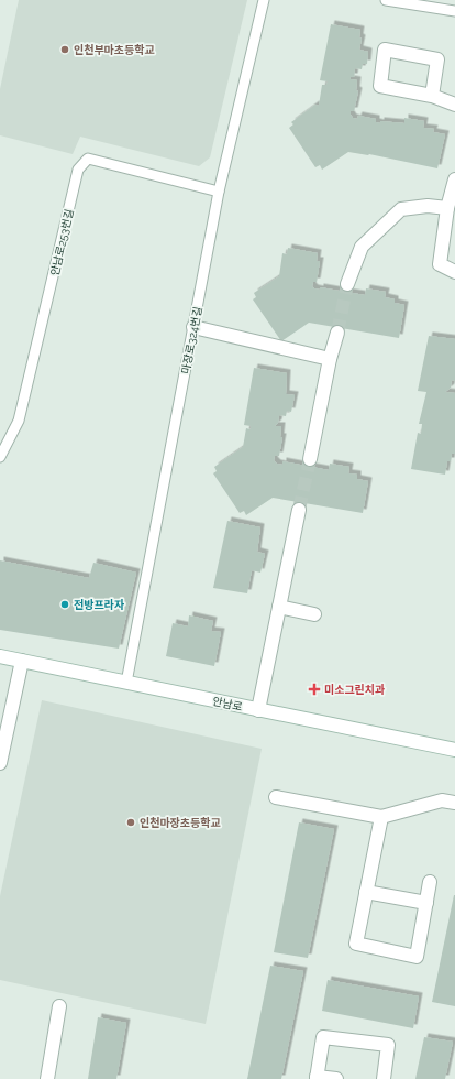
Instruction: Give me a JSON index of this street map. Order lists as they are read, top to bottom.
{
  "streets": {
    "street": ["안남로"],
    "lane": ["안남로253번길", "마장로324번길"]
  },
  "crossings": [
    ["안남로253번길", "마장로324번길"],
    ["마장로324번길", "안남로"]
  ],
  "places": {
    "other": ["인천부마초등학교", "전방프라자", "인천마장초등학교"],
    "health": ["미소그린치과"]
  }
}
